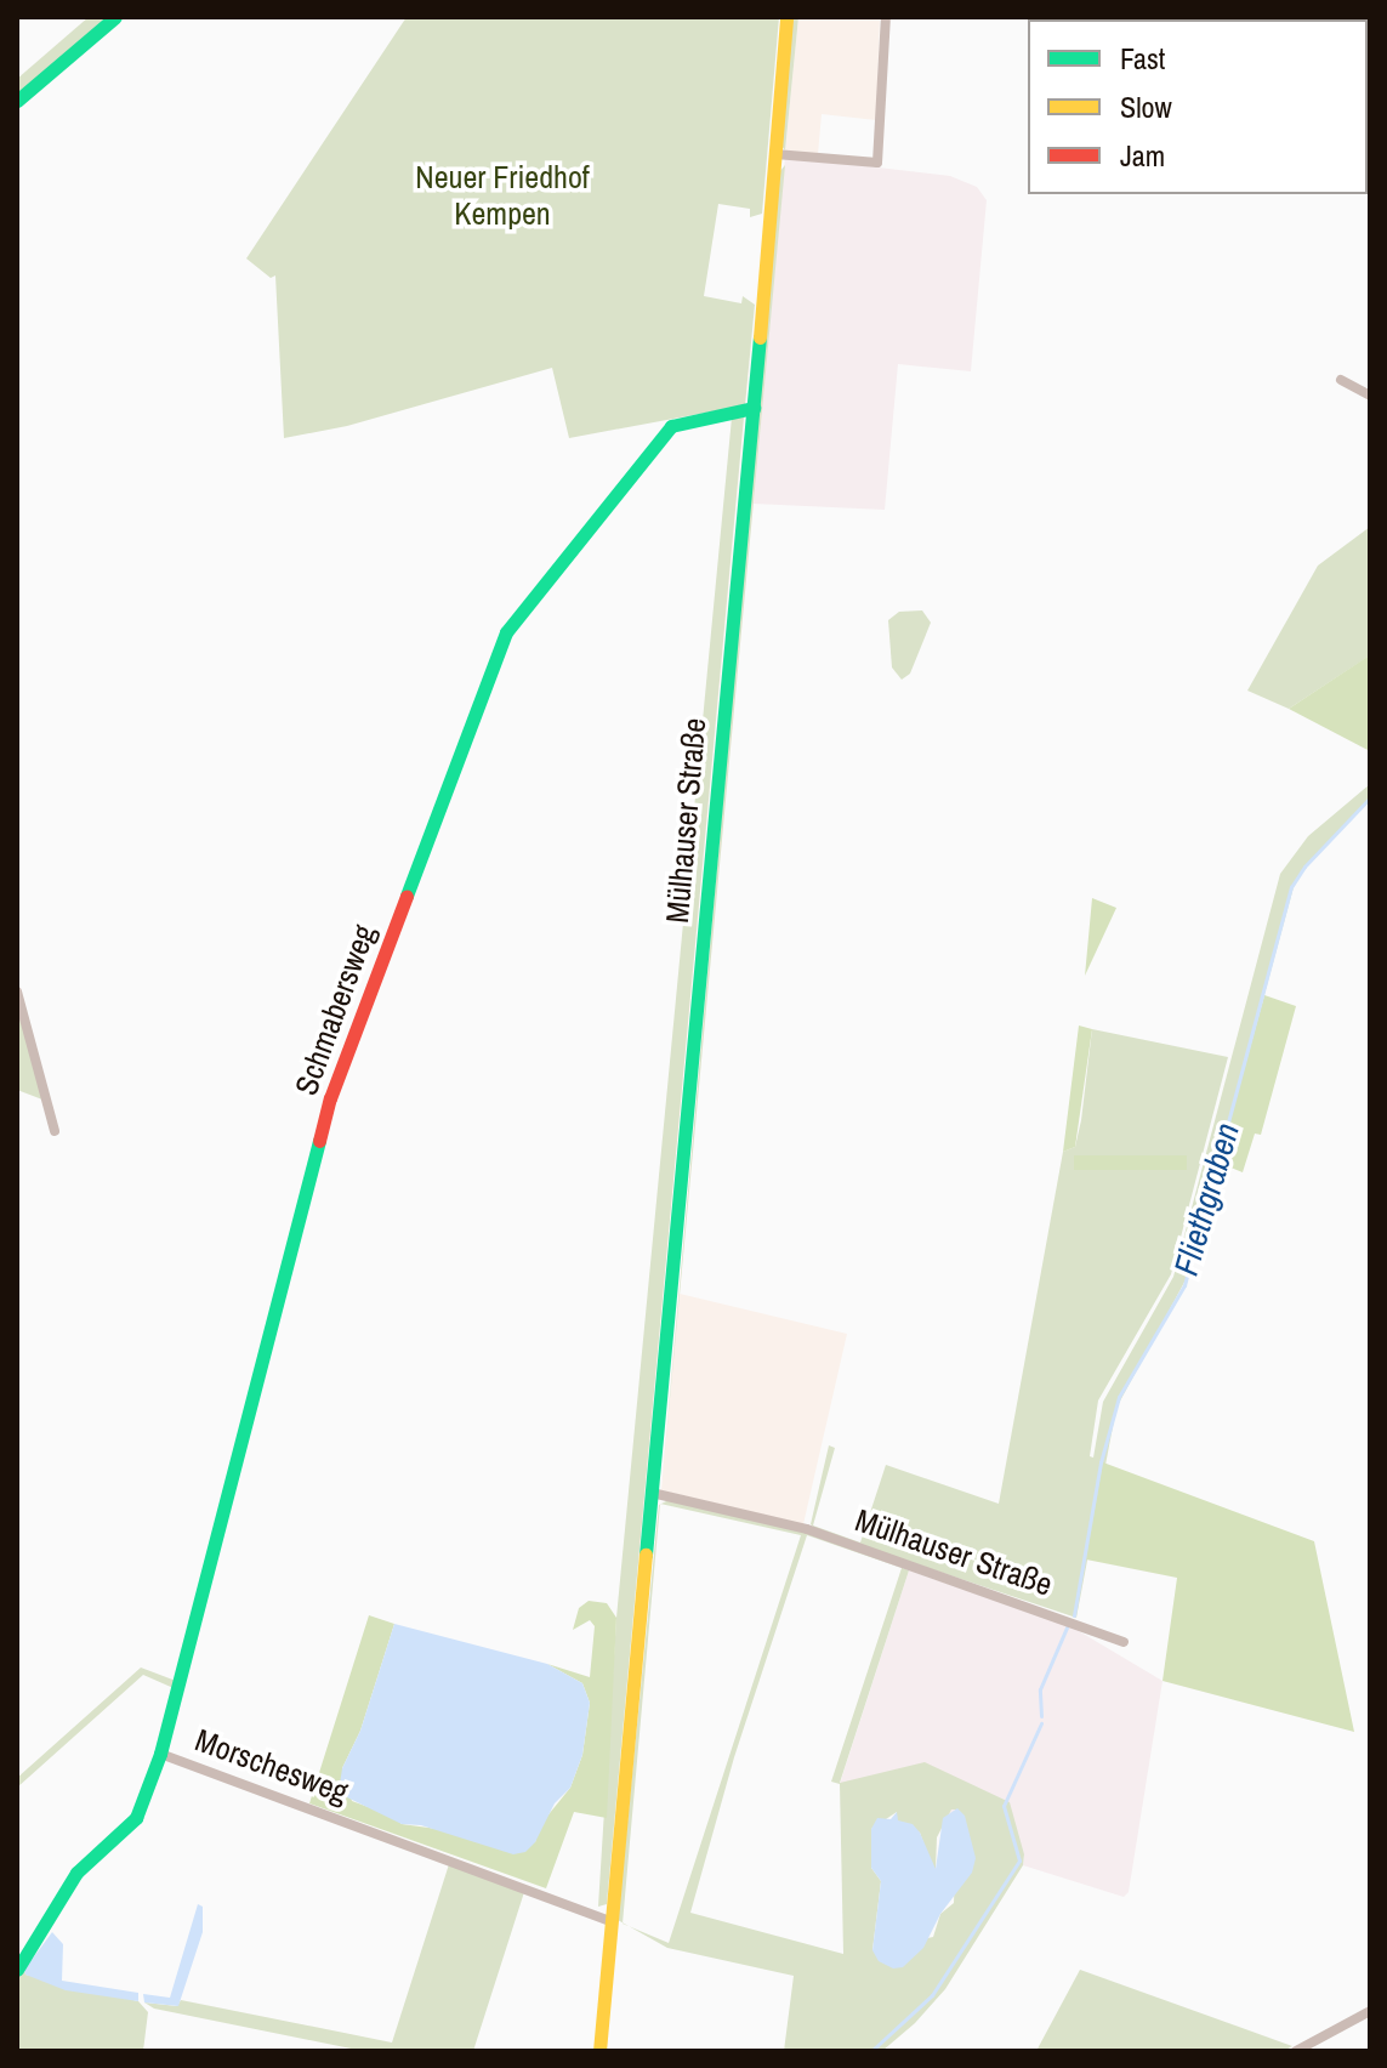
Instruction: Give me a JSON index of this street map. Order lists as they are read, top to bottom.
{
  "streets": {
    "street": ["Mülhauser Straße", "Schmabersweg", "Morschesweg"]
  },
  "crossings": [
    ["Mülhauser Straße", "Schmabersweg"],
    ["Mülhauser Straße", "Morschesweg"],
    ["Schmabersweg", "Morschesweg"]
  ],
  "water": ["Fliethgraben"],
  "parks": ["Neuer Friedhof Kempen"],
  "legend": ["Fast", "Slow", "Jam"]
}
